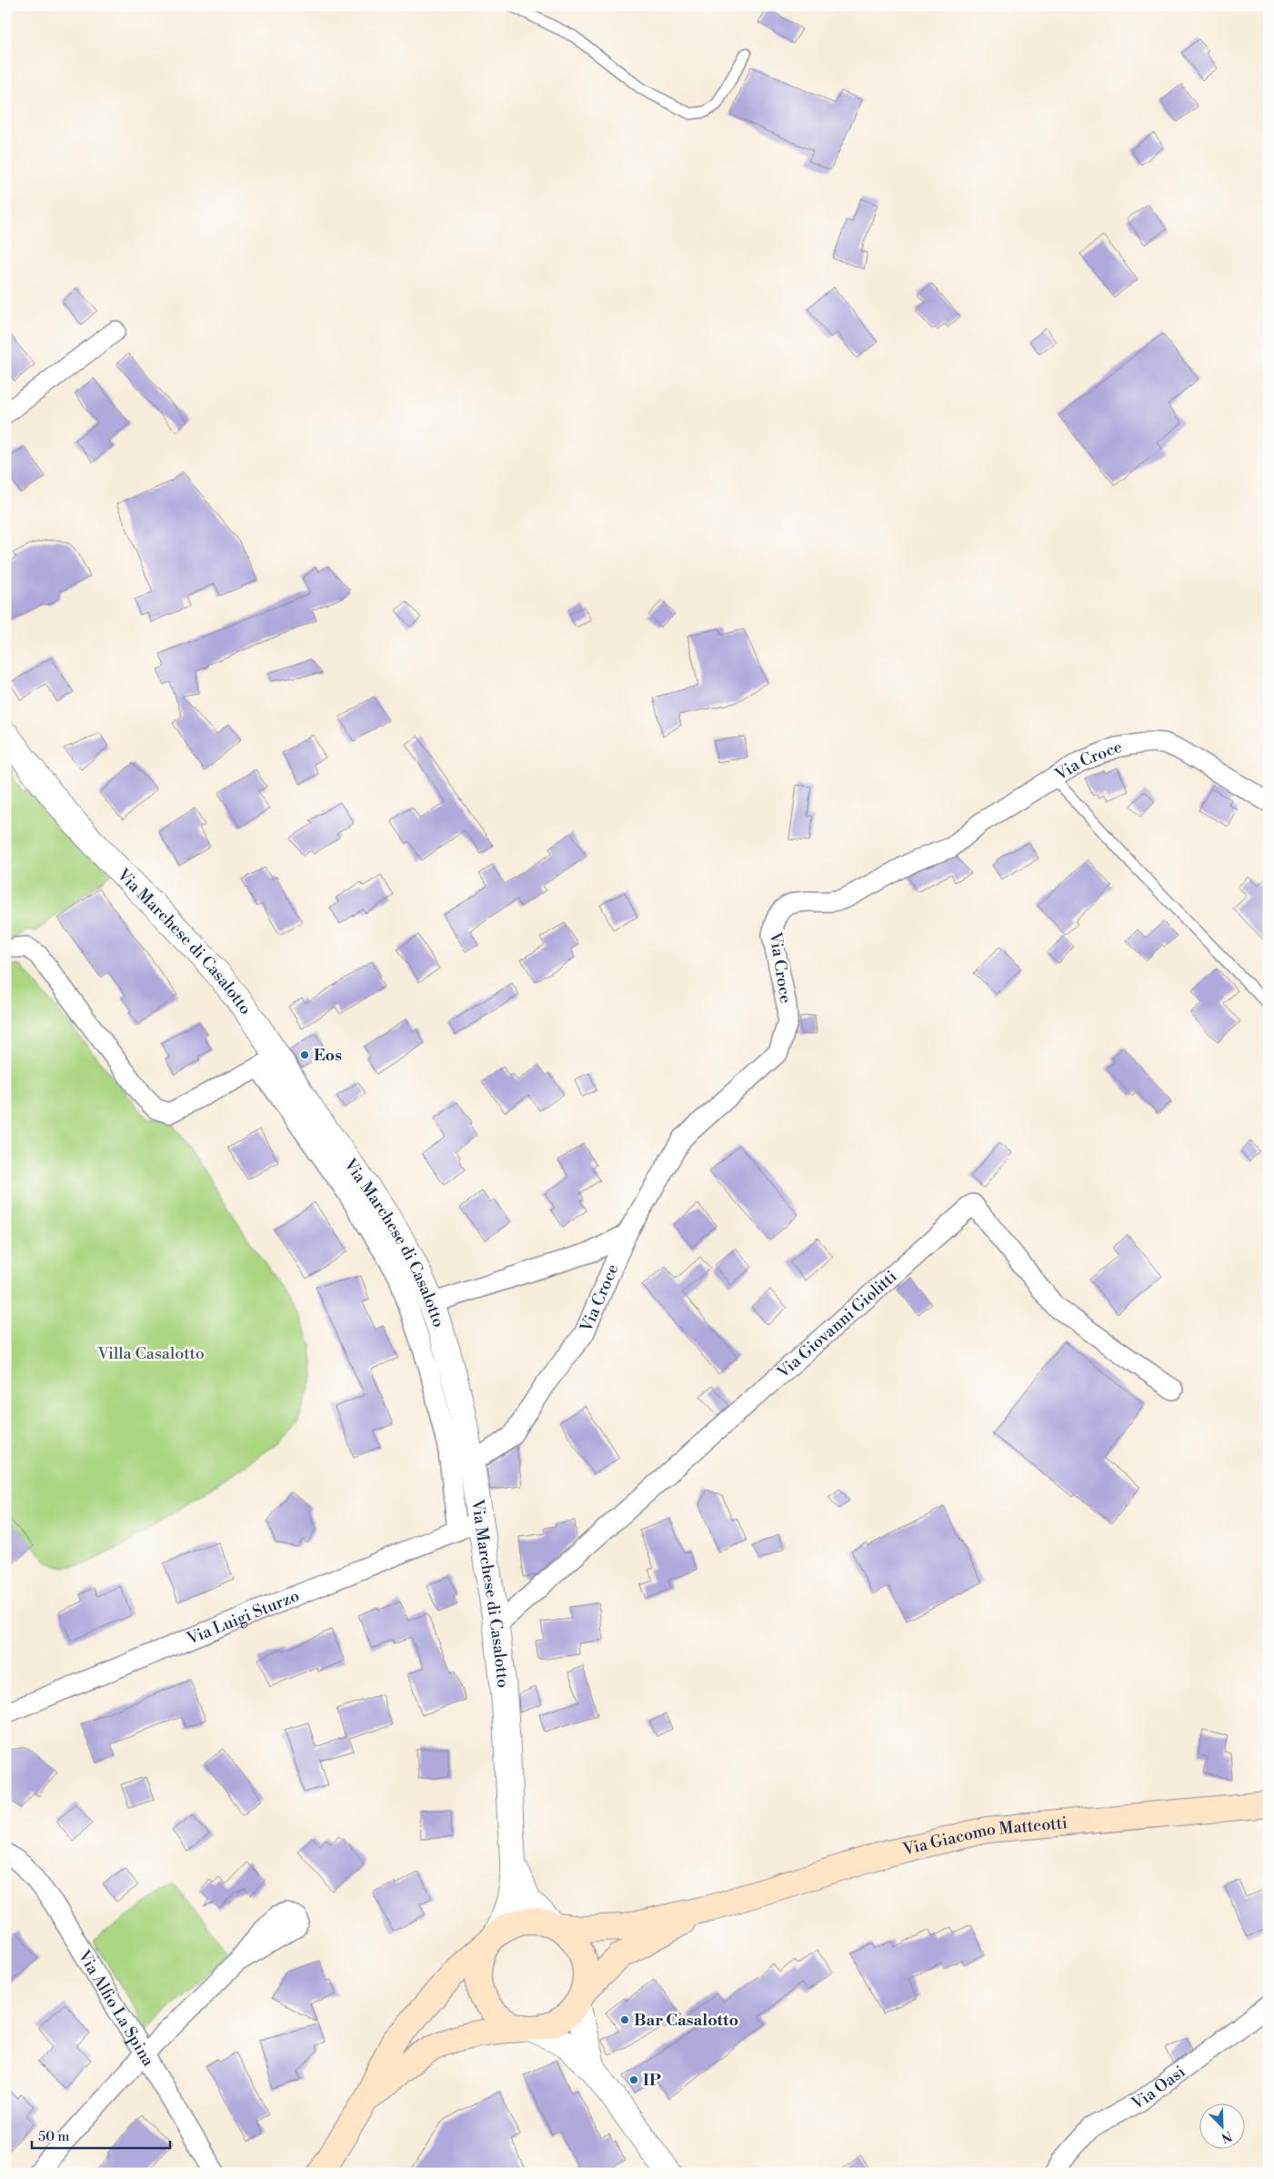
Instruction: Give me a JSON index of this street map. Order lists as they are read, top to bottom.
{
  "streets": {
    "main road": ["Via Giacomo Matteotti"],
    "street": [
      "Via Croce",
      "Via Marchese di Casalotto",
      "Via Giovanni Giolitti",
      "Via Luigi Sturzo",
      "Via Alfio La Spina",
      "Via Oasi"
    ]
  },
  "crossings": [
    ["Via Croce", "Via Marchese di Casalotto"],
    ["Via Marchese di Casalotto", "Via Giovanni Giolitti"],
    ["Via Marchese di Casalotto", "Via Luigi Sturzo"]
  ],
  "parks": ["Villa Casalotto"],
  "places": ["Eos", "Bar Casalotto", "IP"],
  "scale_bar": "50 m",
  "north": "bottom right"
}
